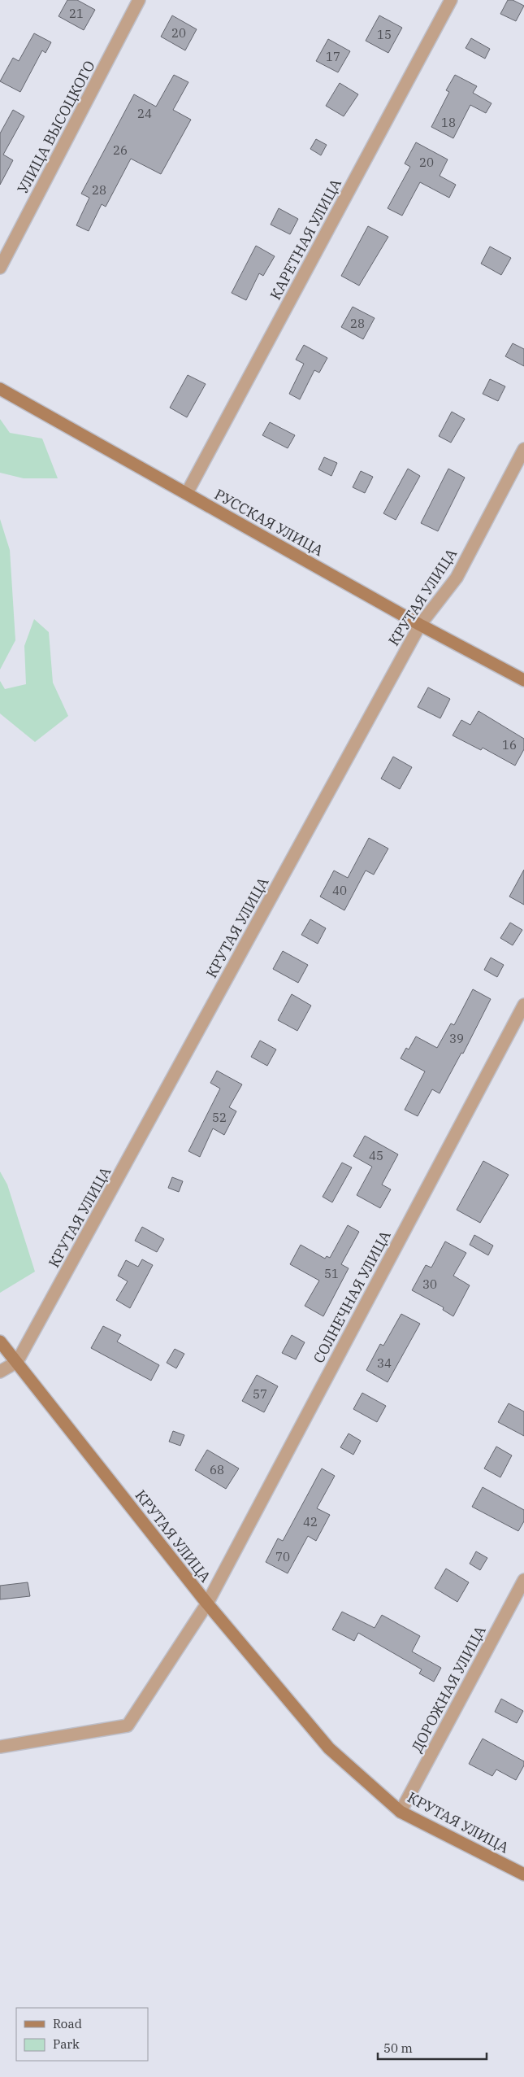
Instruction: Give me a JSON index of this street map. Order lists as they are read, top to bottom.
{
  "streets": {
    "street": [
      "УЛИЦА ВЫСОЦКОГО",
      "КАРЕТНАЯ УЛИЦА",
      "РУССКАЯ УЛИЦА",
      "КРУТАЯ УЛИЦА",
      "СОЛНЕЧНАЯ УЛИЦА",
      "ДОРОЖНАЯ УЛИЦА"
    ]
  },
  "crossings": [
    ["КАРЕТНАЯ УЛИЦА", "РУССКАЯ УЛИЦА"],
    ["РУССКАЯ УЛИЦА", "КРУТАЯ УЛИЦА"],
    ["КРУТАЯ УЛИЦА", "СОЛНЕЧНАЯ УЛИЦА"],
    ["КРУТАЯ УЛИЦА", "ДОРОЖНАЯ УЛИЦА"]
  ],
  "house_numbers": [
    "21",
    "20",
    "15",
    "17",
    "24",
    "18",
    "26",
    "20",
    "28",
    "28",
    "16",
    "40",
    "39",
    "52",
    "45",
    "51",
    "30",
    "34",
    "57",
    "68",
    "42",
    "70"
  ],
  "legend": ["Road", "Park"],
  "scale_bar": "50 m"
}
